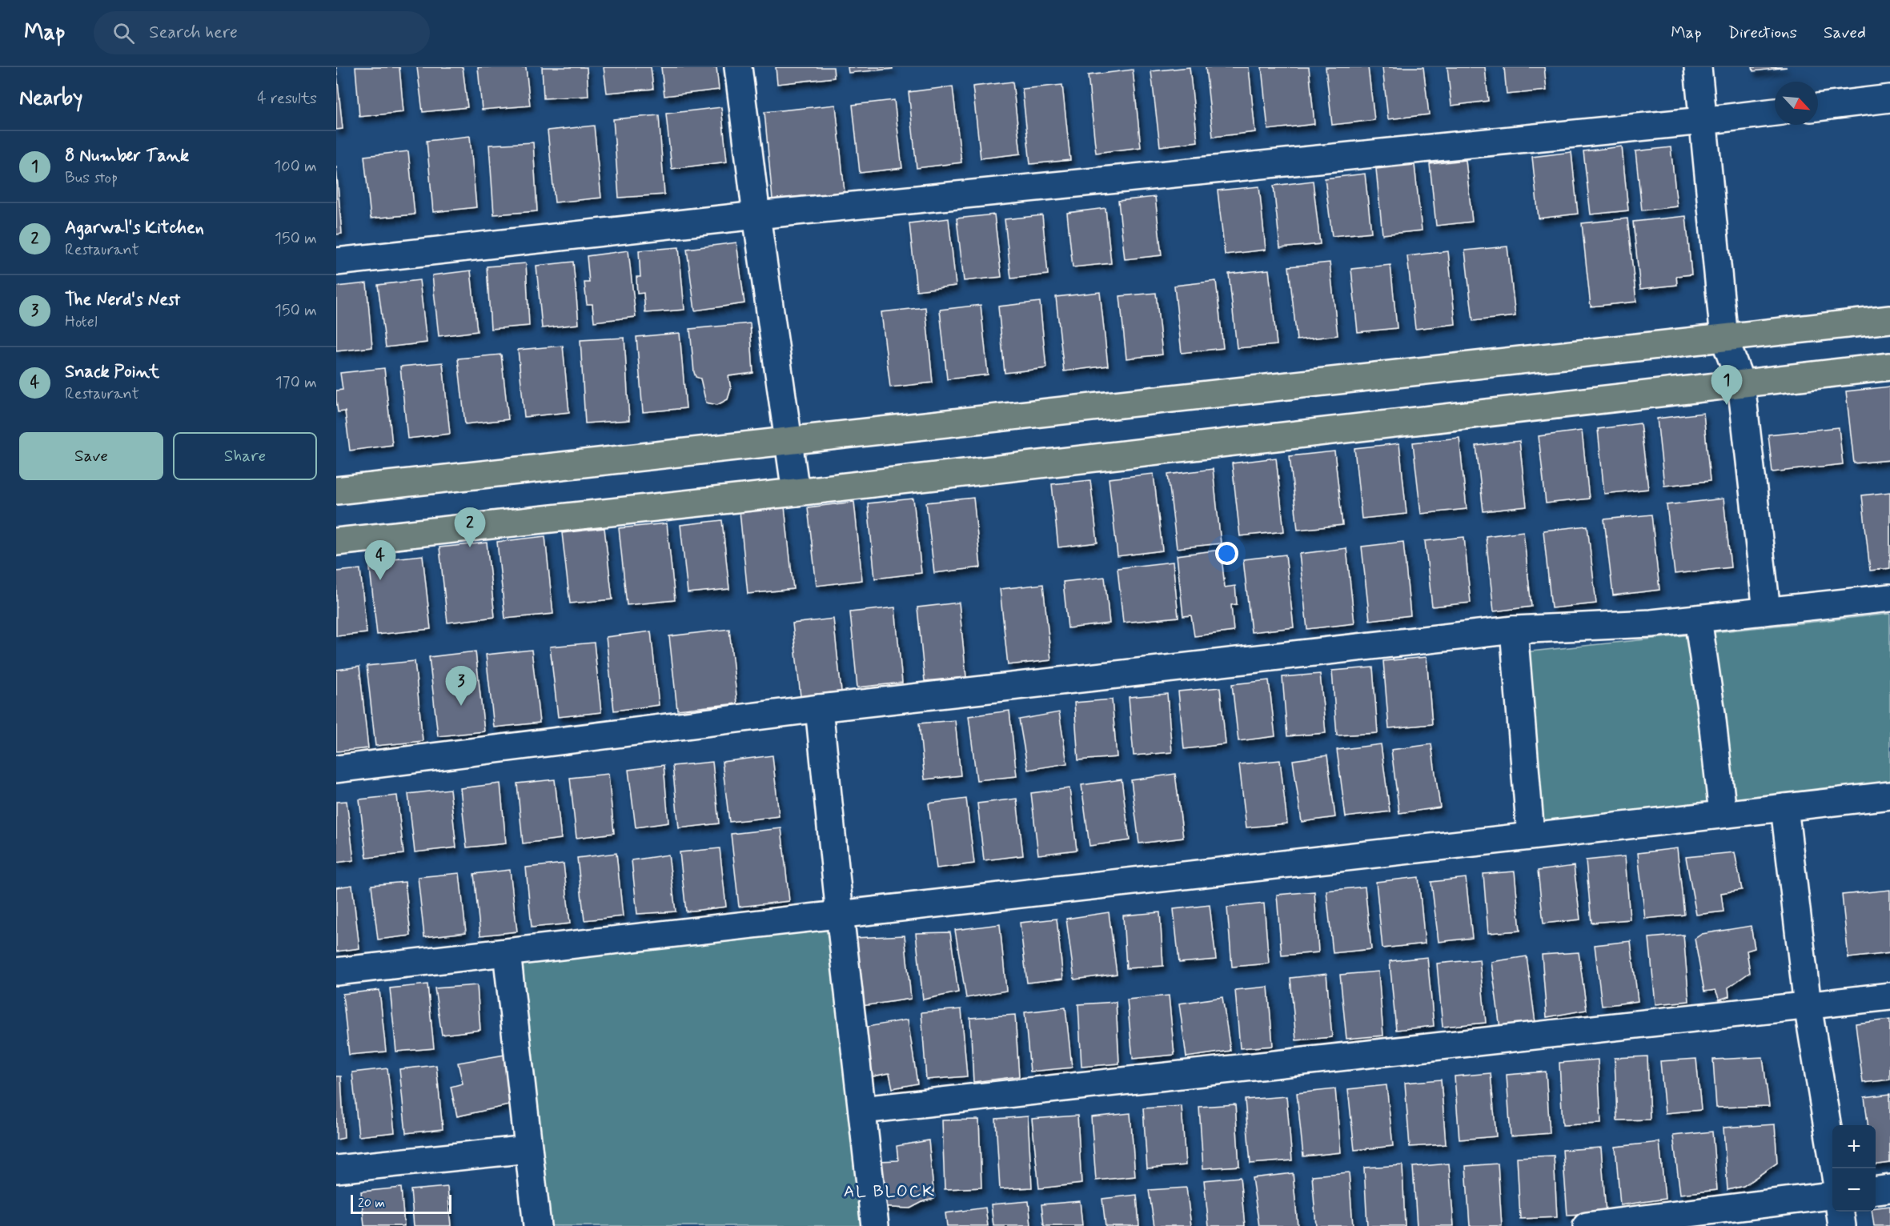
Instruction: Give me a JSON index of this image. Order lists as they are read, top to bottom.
{
  "districts": ["AL BLOCK"],
  "scale_bar": "20 m",
  "north": "bottom right",
  "page": {
    "header": "Map",
    "search": "Search here",
    "nav": ["Map", "Directions", "Saved"],
    "heading": ["Nearby", "4 results"],
    "list": [
      {
        "mark": "1",
        "name": "8 Number Tank",
        "note": "Bus stop",
        "value": "100 m"
      },
      {
        "mark": "2",
        "name": "Agarwal's Kitchen",
        "note": "Restaurant",
        "value": "150 m"
      },
      {
        "mark": "3",
        "name": "The Nerd's Nest",
        "note": "Hotel",
        "value": "150 m"
      },
      {
        "mark": "4",
        "name": "Snack Point",
        "note": "Restaurant",
        "value": "170 m"
      }
    ],
    "pins": [
      "1",
      "2",
      "4",
      "3"
    ],
    "buttons": ["Save", "Share"],
    "map_buttons": ["+", "−"],
    "scale": "20 m"
  }
}
